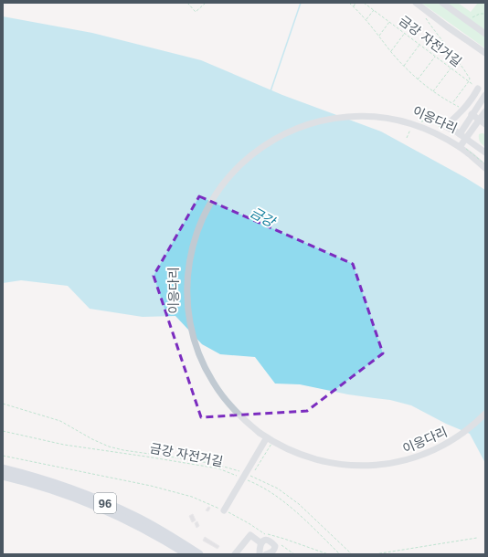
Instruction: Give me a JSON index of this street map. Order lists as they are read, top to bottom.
{
  "streets": {
    "main road": ["96"],
    "street": ["이응다리"],
    "path": ["금강 자전거길"]
  },
  "water": ["금강"]
}
